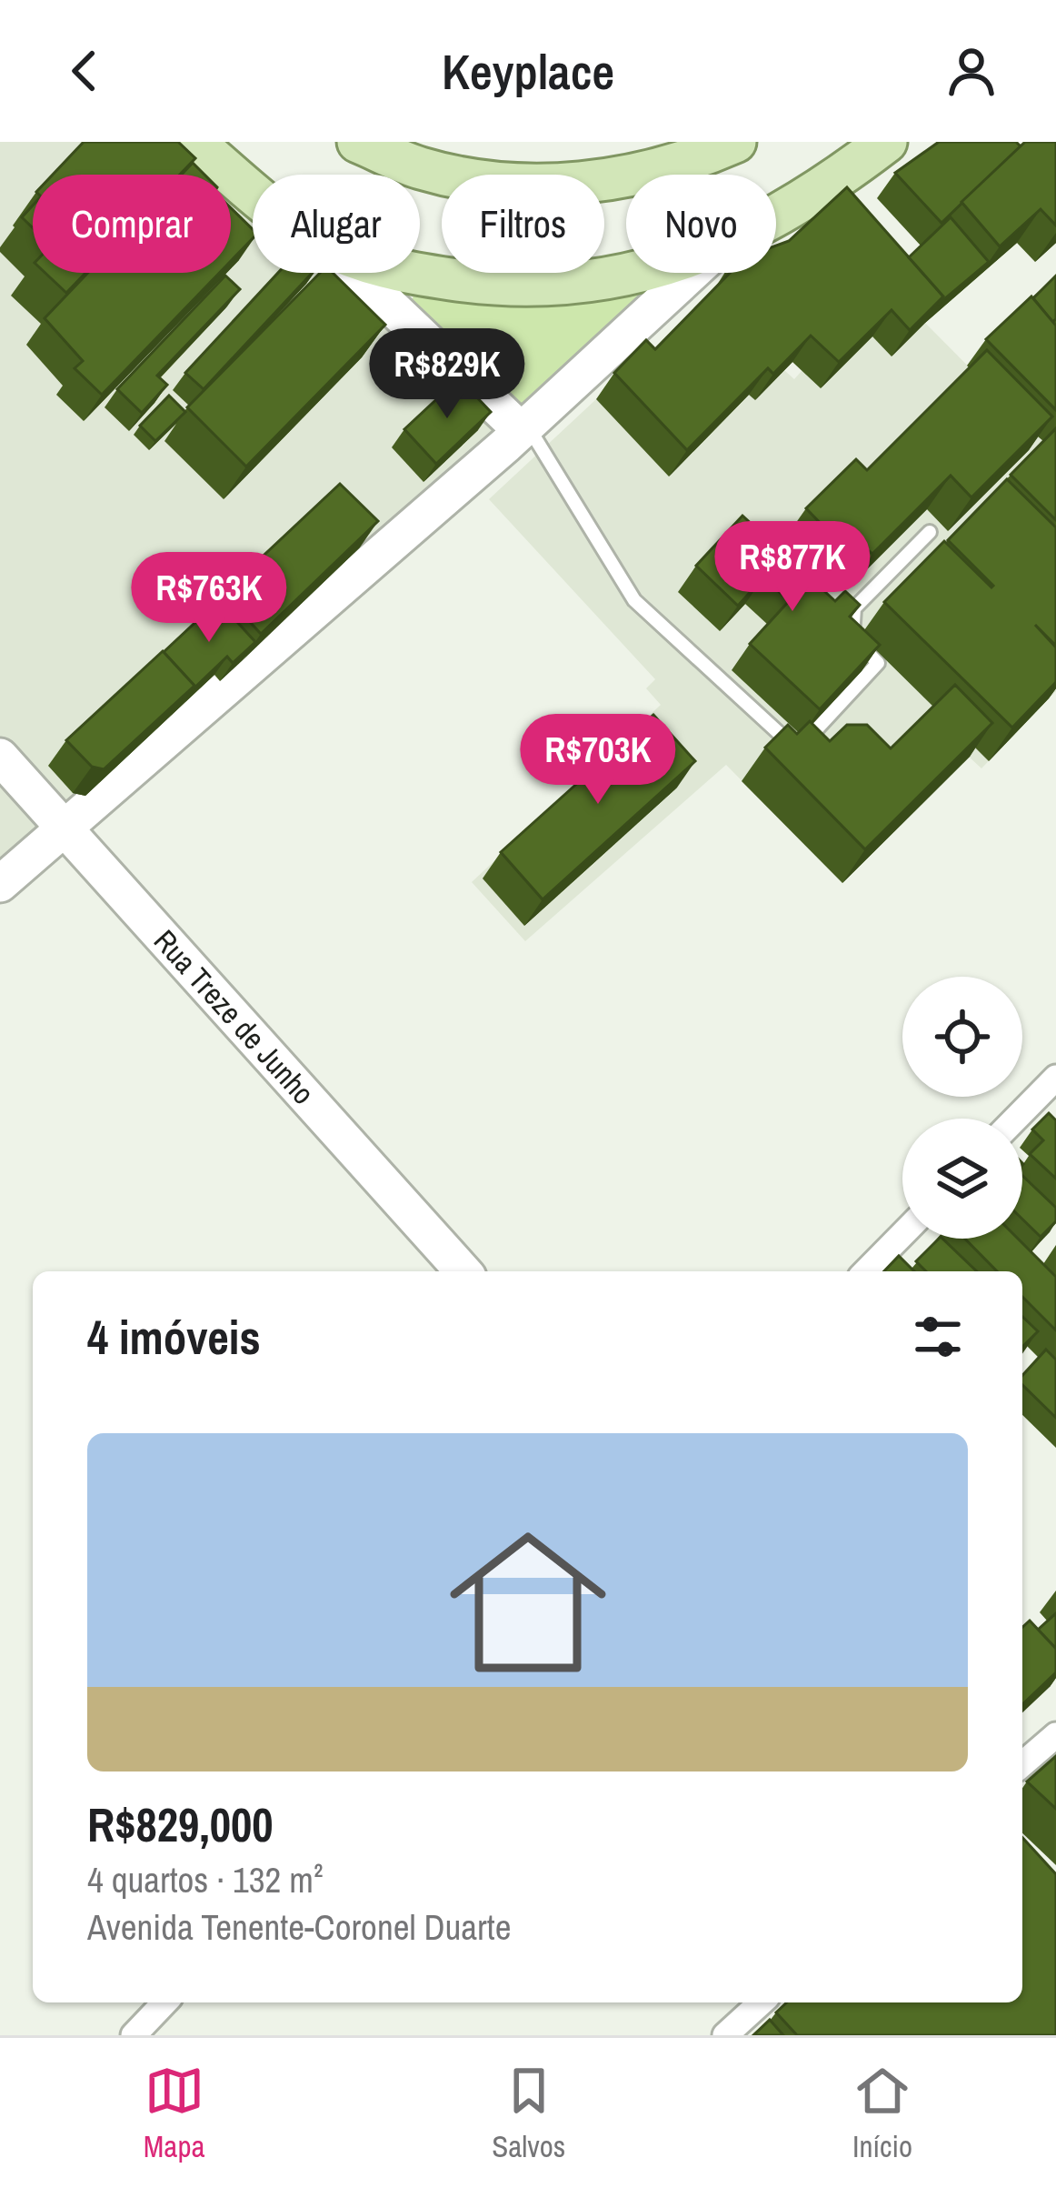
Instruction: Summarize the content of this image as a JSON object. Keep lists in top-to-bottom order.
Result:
{
  "streets": {
    "street": ["Rua Treze de Junho"]
  },
  "page": {
    "header": "Keyplace",
    "chip": [
      "Comprar",
      "Alugar",
      "Filtros",
      "Novo"
    ],
    "price": [
      "R$829K",
      "R$877K",
      "R$763K",
      "R$703K"
    ],
    "heading": "4 imóveis",
    "list": [
      {
        "name": "R$829,000",
        "note": "4 quartos · 132 m² · Avenida Tenente-Coronel Duarte"
      }
    ],
    "tabs": ["Mapa", "Salvos", "Início"]
  }
}
